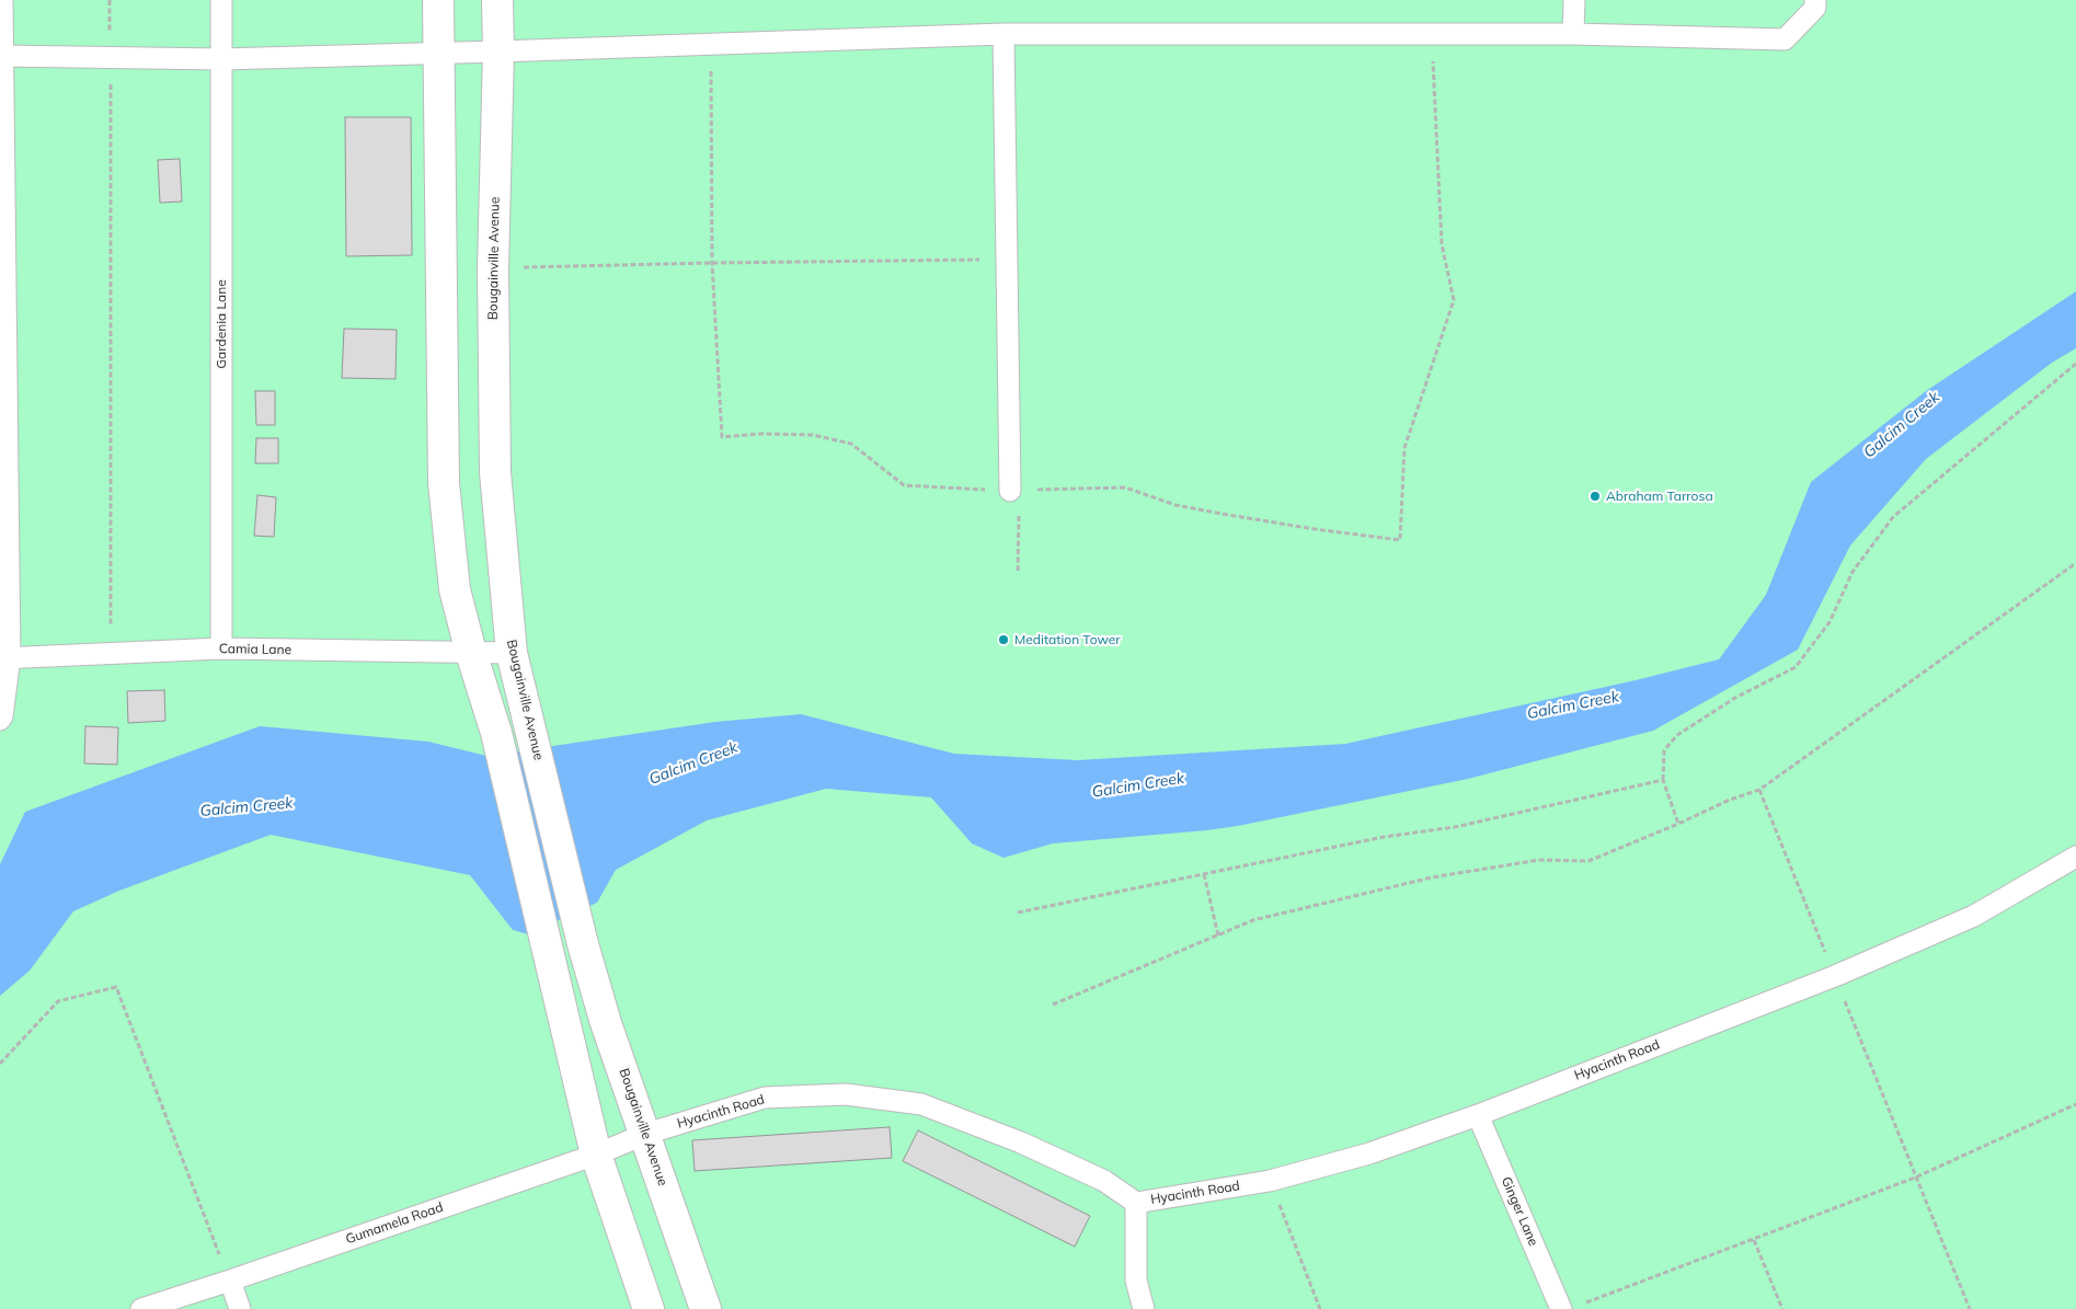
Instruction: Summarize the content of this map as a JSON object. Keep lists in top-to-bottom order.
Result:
{
  "streets": {
    "street": ["Bougainville Avenue"],
    "lane": [
      "Gardenia Lane",
      "Camia Lane",
      "Hyacinth Road",
      "Ginger Lane",
      "Gumamela Road"
    ]
  },
  "crossings": [
    ["Bougainville Avenue", "Camia Lane"],
    ["Bougainville Avenue", "Hyacinth Road"],
    ["Bougainville Avenue", "Gumamela Road"],
    ["Gardenia Lane", "Camia Lane"],
    ["Hyacinth Road", "Ginger Lane"],
    ["Hyacinth Road", "Gumamela Road"]
  ],
  "water": ["Galcim Creek"],
  "places": ["Abraham Tarrosa", "Meditation Tower"]
}
